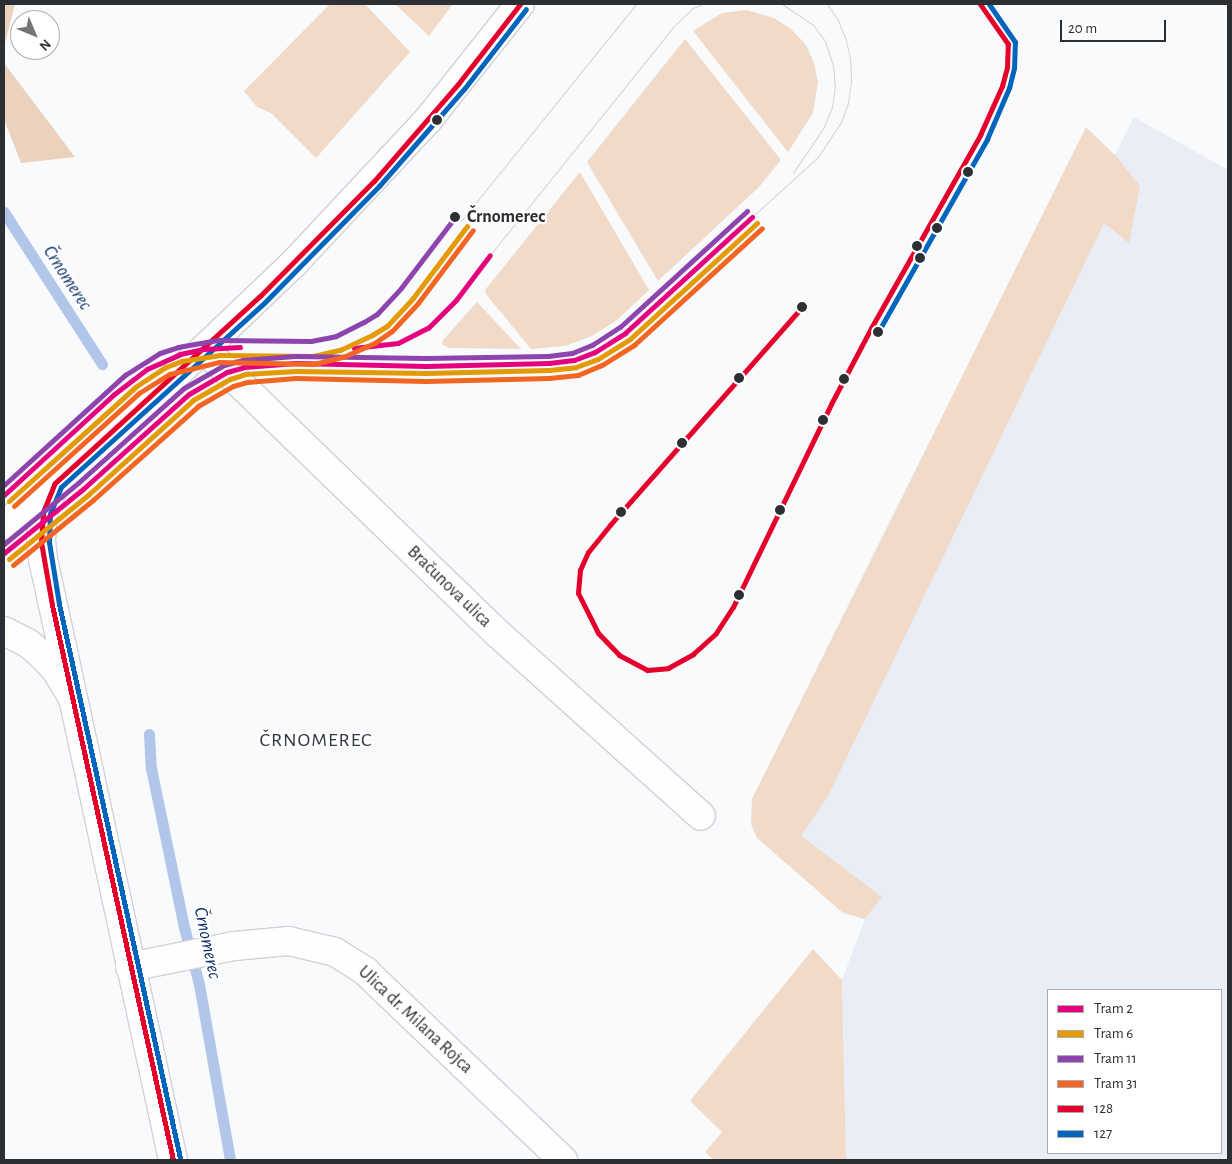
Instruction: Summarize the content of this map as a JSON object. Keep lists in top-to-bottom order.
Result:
{
  "streets": {
    "street": ["Bračunova ulica", "Ulica dr. Milana Rojca"]
  },
  "districts": ["ČRNOMEREC"],
  "water": ["Črnomerec"],
  "places": ["Črnomerec"],
  "lines": [
    "transit line 128",
    "transit line 127",
    "tram line 11",
    "tram line 2",
    "tram line 6",
    "tram line 31"
  ],
  "legend": [
    "Tram 2",
    "Tram 6",
    "Tram 11",
    "Tram 31",
    "128",
    "127"
  ],
  "scale_bar": "20 m",
  "north": "bottom right"
}
